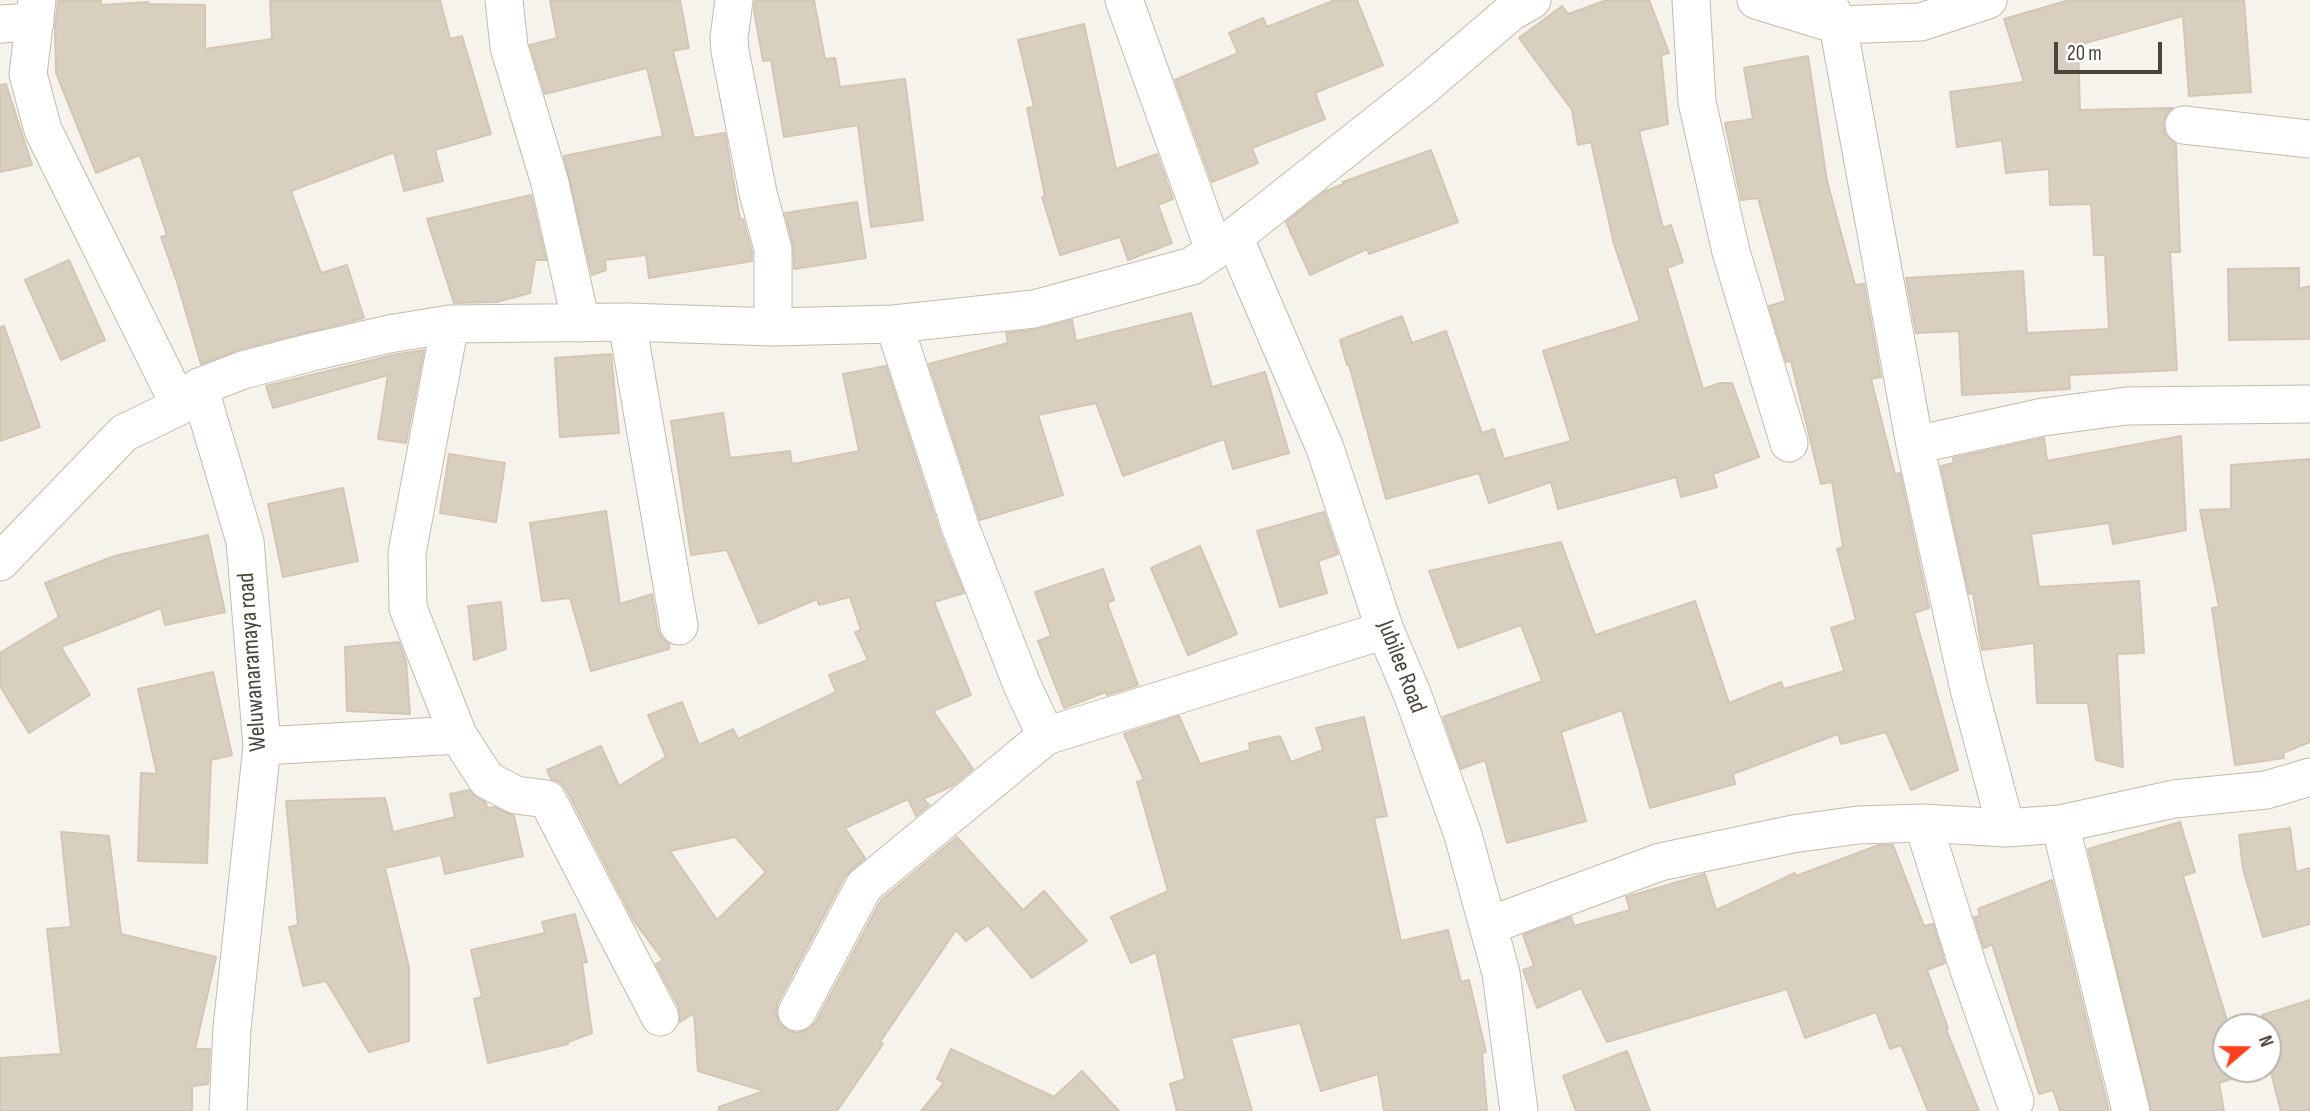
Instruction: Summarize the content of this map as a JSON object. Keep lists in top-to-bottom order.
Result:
{
  "streets": {
    "street": ["Weluwanaramaya road", "Jubilee Road"]
  },
  "scale_bar": "20 m",
  "north": "right"
}
